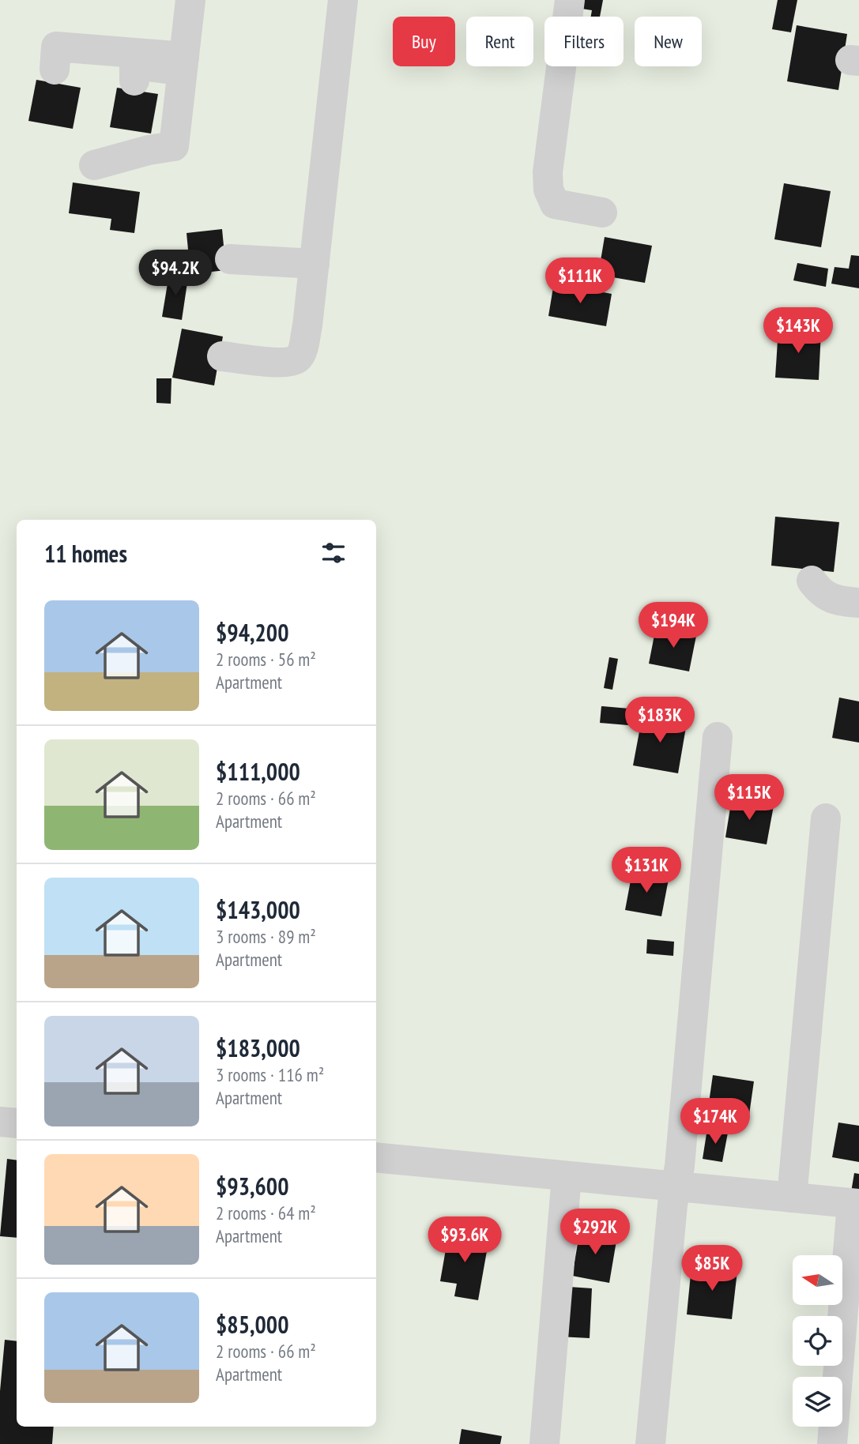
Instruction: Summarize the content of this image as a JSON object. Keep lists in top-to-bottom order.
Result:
{
  "north": "left",
  "page": {
    "chip": [
      "Buy",
      "Rent",
      "Filters",
      "New"
    ],
    "price": [
      "$94.2K",
      "$111K",
      "$143K",
      "$194K",
      "$183K",
      "$115K",
      "$131K",
      "$174K",
      "$292K",
      "$93.6K",
      "$85K"
    ],
    "heading": "11 homes",
    "list": [
      {
        "name": "$94,200",
        "note": "2 rooms · 56 m² · Apartment"
      },
      {
        "name": "$111,000",
        "note": "2 rooms · 66 m² · Apartment"
      },
      {
        "name": "$143,000",
        "note": "3 rooms · 89 m² · Apartment"
      },
      {
        "name": "$183,000",
        "note": "3 rooms · 116 m² · Apartment"
      },
      {
        "name": "$93,600",
        "note": "2 rooms · 64 m² · Apartment"
      },
      {
        "name": "$85,000",
        "note": "2 rooms · 66 m² · Apartment"
      }
    ]
  }
}
